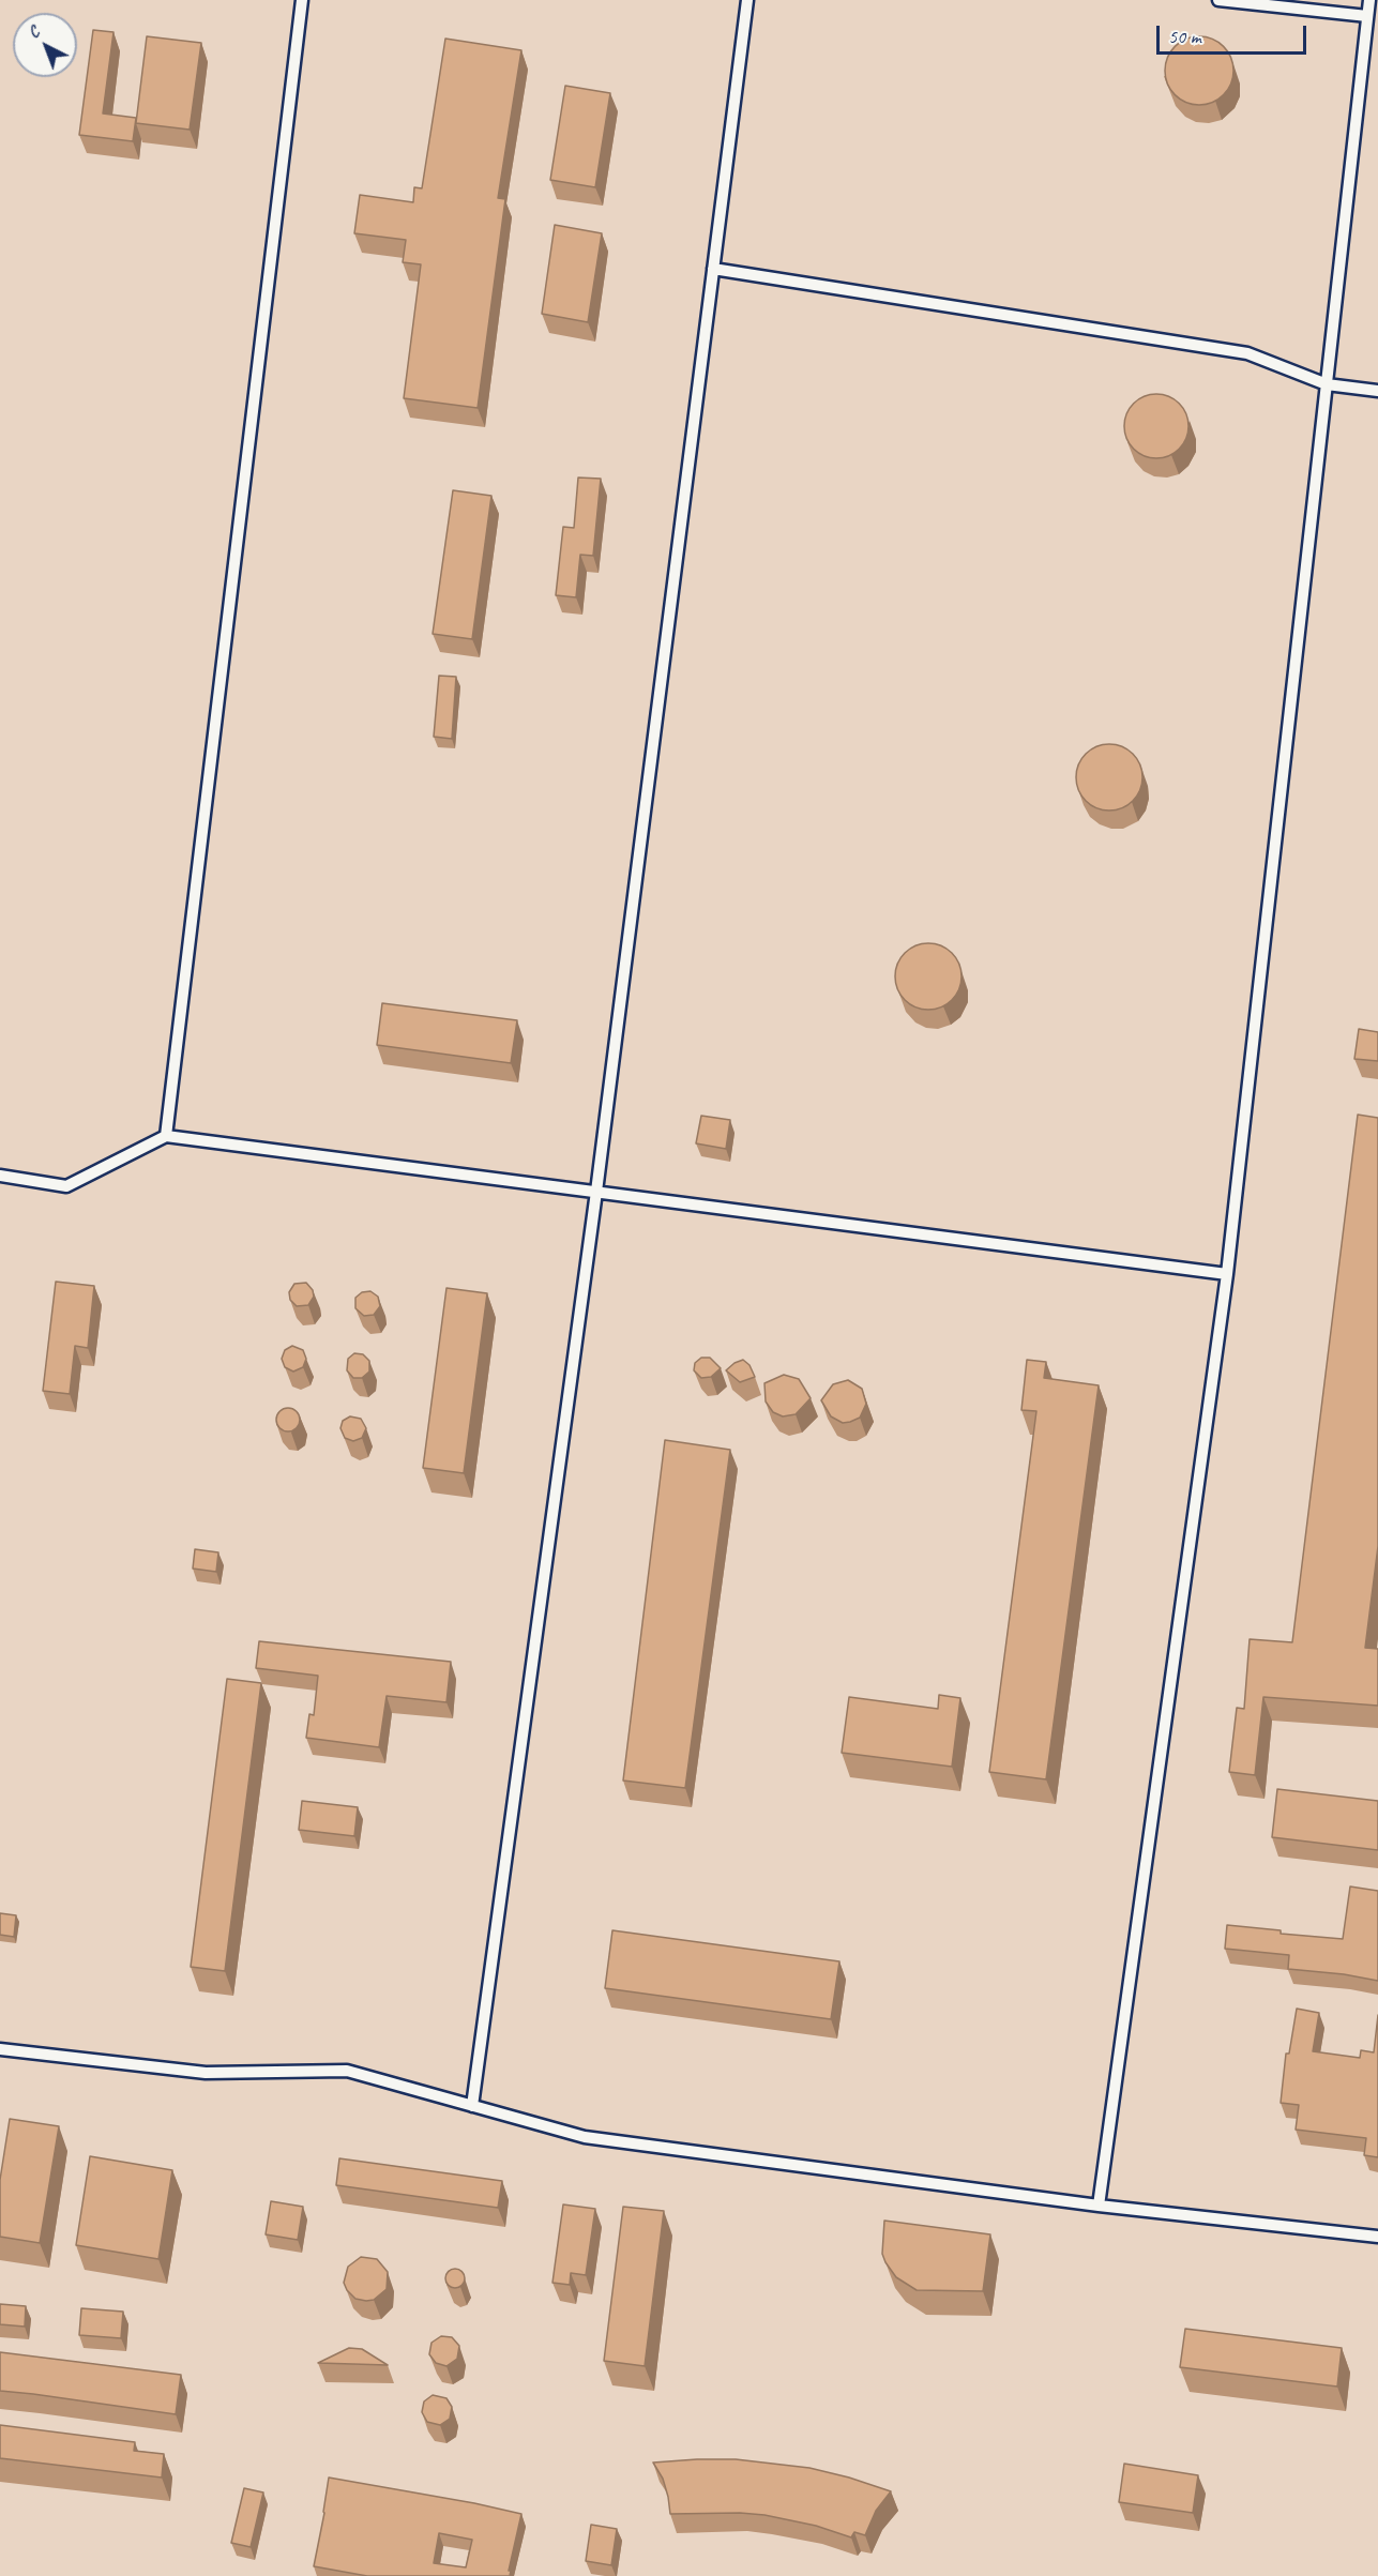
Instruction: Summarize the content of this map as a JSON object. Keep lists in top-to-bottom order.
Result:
{
  "scale_bar": "50 m",
  "north": "top left"
}
